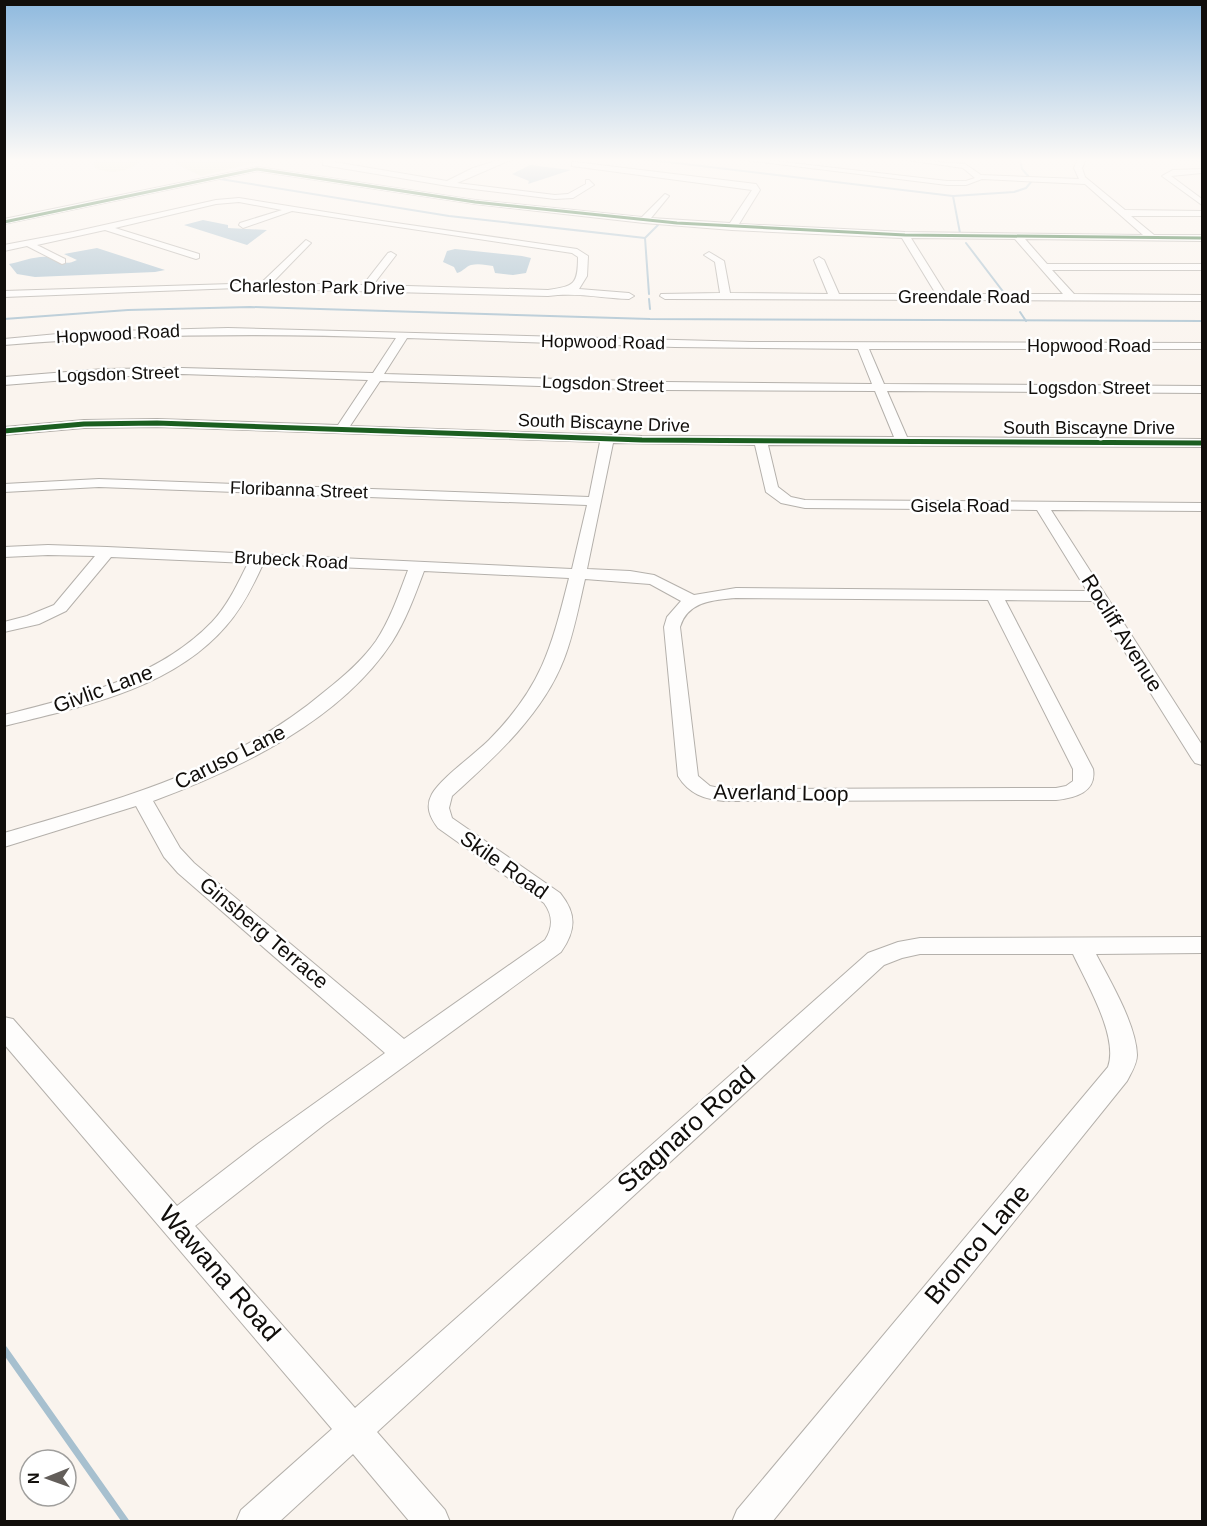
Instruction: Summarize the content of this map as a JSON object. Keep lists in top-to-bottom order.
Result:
{
  "streets": {
    "street": [
      "Charleston Park Drive",
      "Greendale Road",
      "Hopwood Road",
      "Logsdon Street",
      "South Biscayne Drive",
      "Floribanna Street",
      "Gisela Road",
      "Brubeck Road",
      "Rocliff Avenue",
      "Givlic Lane",
      "Caruso Lane",
      "Averland Loop",
      "Skile Road",
      "Ginsberg Terrace",
      "Stagnaro Road",
      "Bronco Lane",
      "Wawana Road"
    ]
  },
  "crossings": [
    ["South Biscayne Drive", "Gisela Road"],
    ["South Biscayne Drive", "Skile Road"],
    ["Floribanna Street", "Skile Road"],
    ["Gisela Road", "Rocliff Avenue"],
    ["Brubeck Road", "Givlic Lane"],
    ["Brubeck Road", "Caruso Lane"],
    ["Brubeck Road", "Averland Loop"],
    ["Brubeck Road", "Skile Road"],
    ["Caruso Lane", "Ginsberg Terrace"],
    ["Skile Road", "Ginsberg Terrace"],
    ["Skile Road", "Wawana Road"],
    ["Stagnaro Road", "Bronco Lane"],
    ["Stagnaro Road", "Wawana Road"]
  ],
  "north": "left"
}
